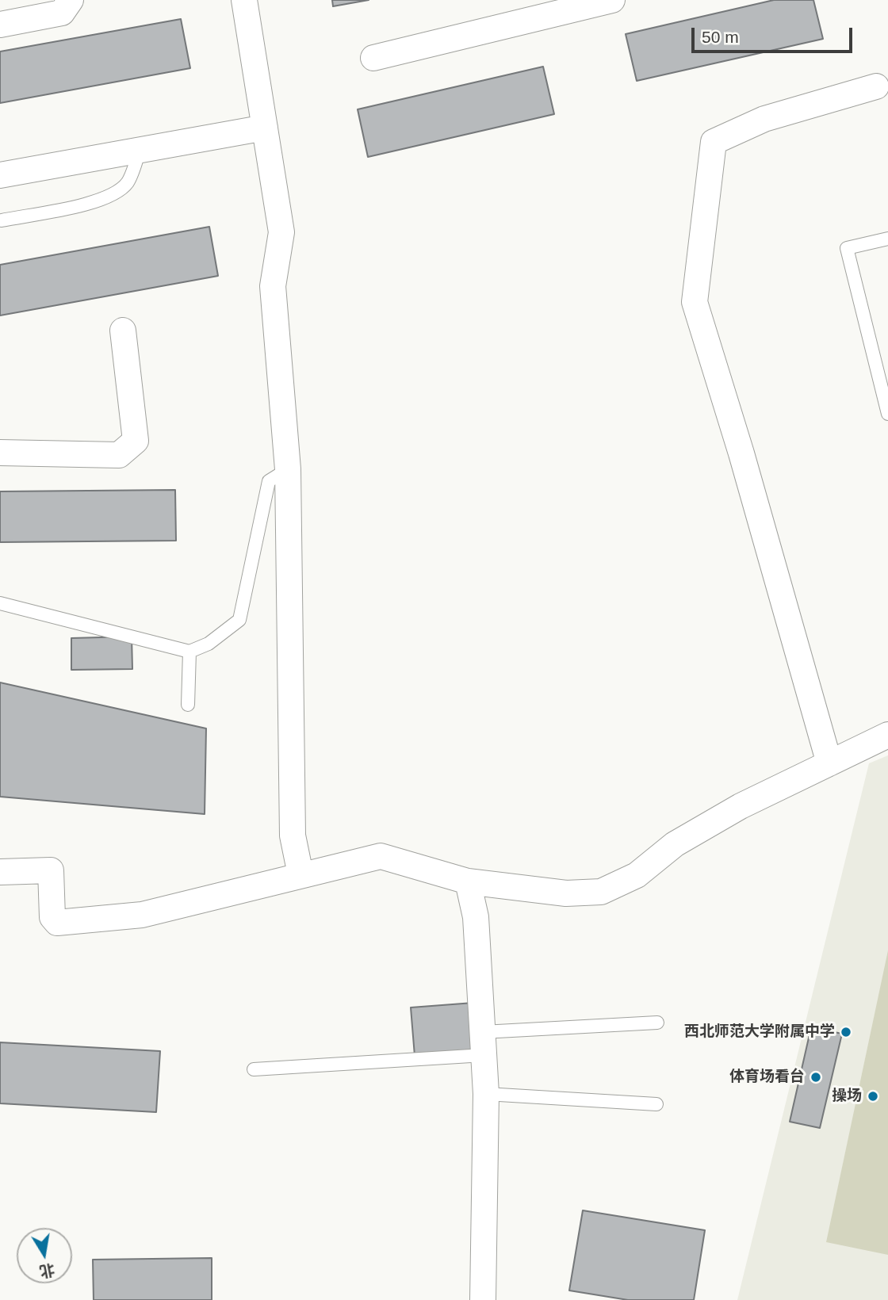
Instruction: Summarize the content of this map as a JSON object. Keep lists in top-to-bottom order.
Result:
{
  "places": ["西北师范大学附属中学", "体育场看台", "操场"],
  "scale_bar": "50 m",
  "north": "bottom"
}
